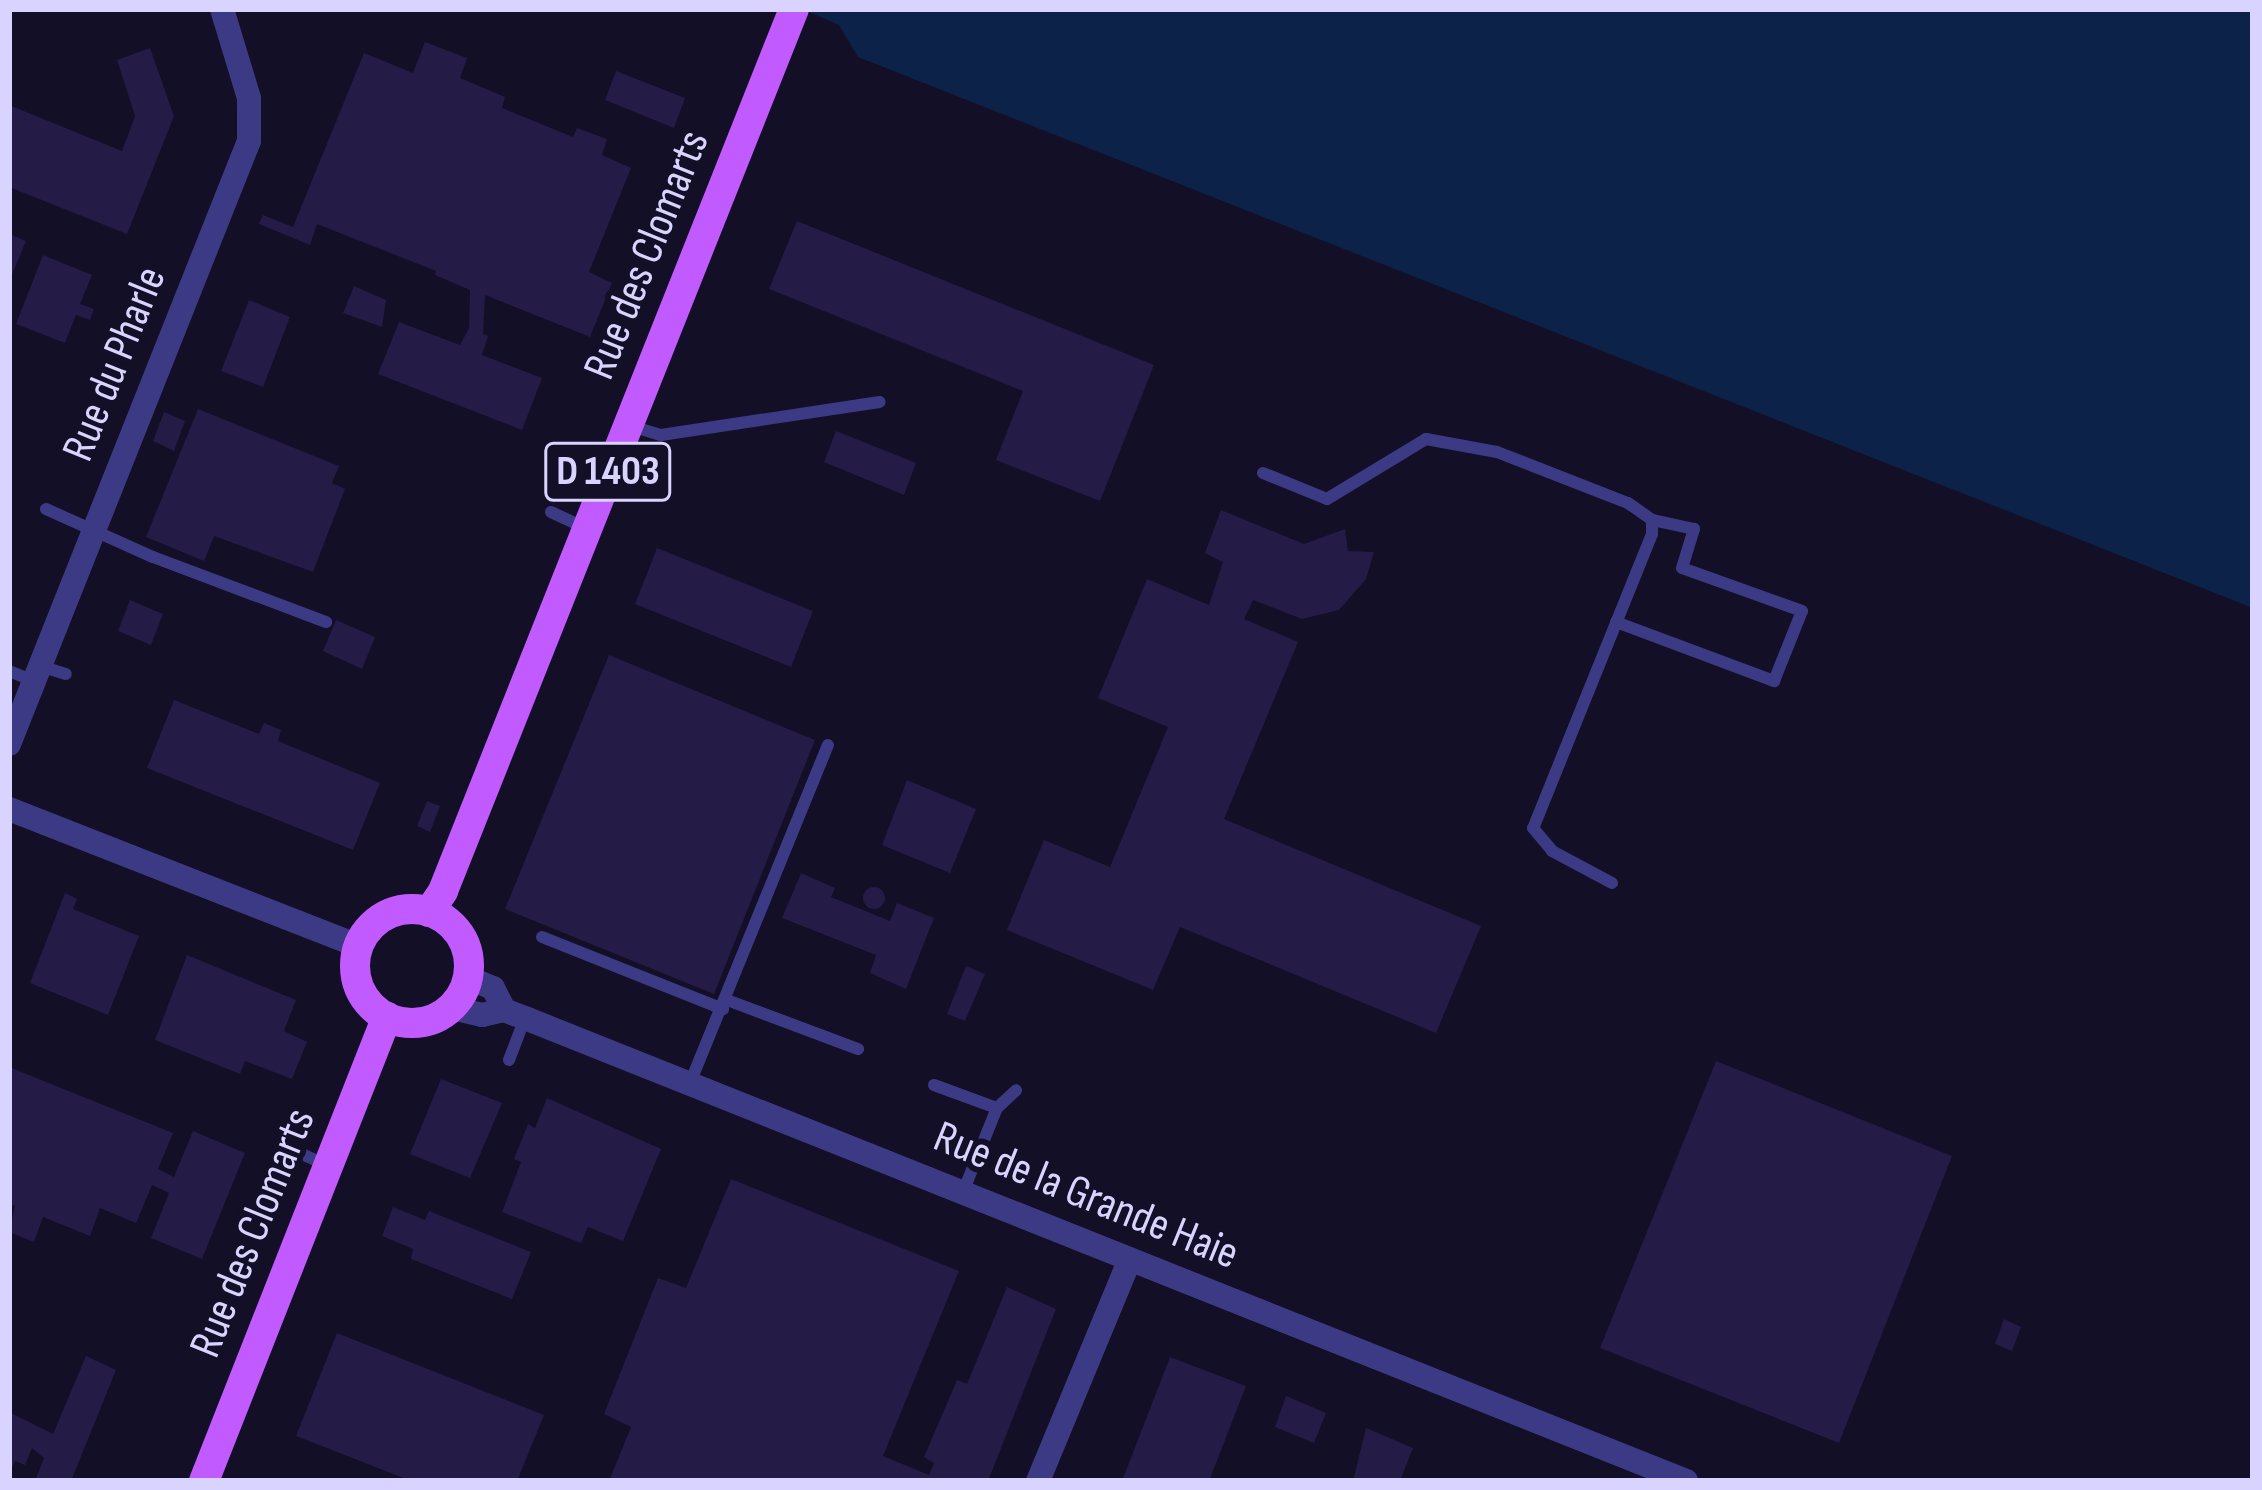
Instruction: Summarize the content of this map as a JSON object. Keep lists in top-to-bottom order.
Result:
{
  "streets": {
    "main road": ["Rue des Clomarts", "D 1403"],
    "street": ["Rue du Pharle", "Rue de la Grande Haie"]
  },
  "crossings": [
    ["Rue des Clomarts", "Rue de la Grande Haie"]
  ]
}
